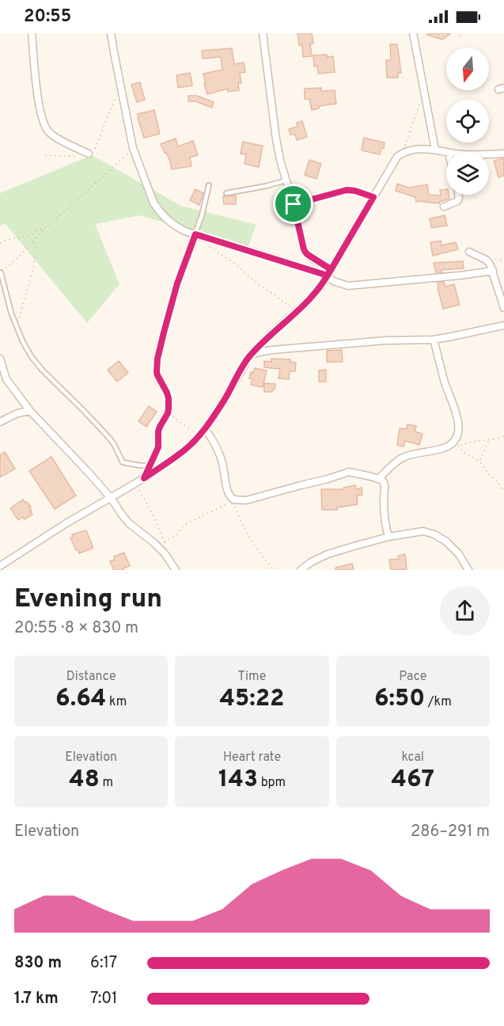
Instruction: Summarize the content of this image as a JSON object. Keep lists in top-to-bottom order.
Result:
{
  "north": "bottom",
  "page": {
    "status": "20:55",
    "heading": ["Evening run", "20:55 · 8 × 830 m"],
    "stats": [
      ["Distance", "6.64 km"],
      ["Time", "45:22"],
      ["Pace", "6:50 /km"],
      ["Elevation", "48 m"],
      ["Heart rate", "143 bpm"],
      ["kcal", "467"]
    ],
    "chart": ["Elevation", "286–291 m"],
    "list": [
      {
        "name": "830 m",
        "note": "6:17"
      },
      {
        "name": "1.7 km",
        "note": "7:01"
      }
    ]
  }
}
